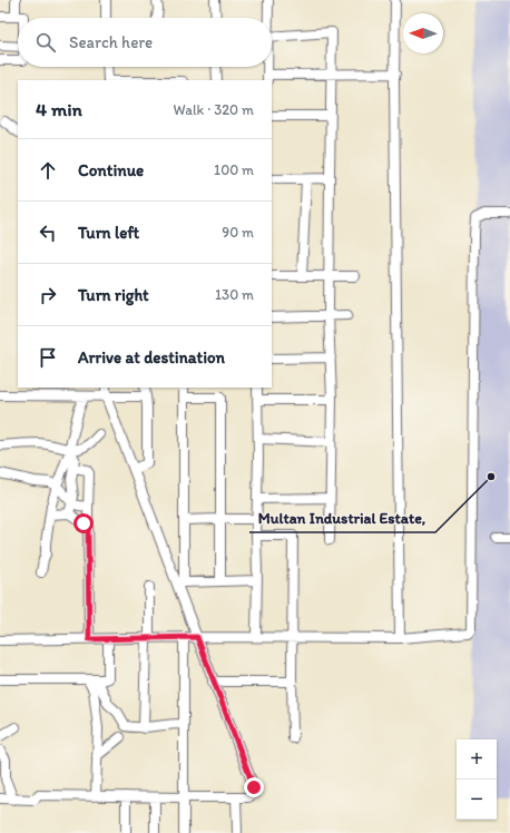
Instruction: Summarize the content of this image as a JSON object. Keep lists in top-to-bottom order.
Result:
{
  "places": ["Multan Industrial Estate,"],
  "north": "left",
  "page": {
    "search": "Search here",
    "heading": ["4 min", "Walk · 320 m"],
    "list": [
      ["Continue", "100 m"],
      ["Turn left", "90 m"],
      ["Turn right", "130 m"],
      "Arrive at destination"
    ],
    "map_buttons": ["+", "−"]
  }
}
